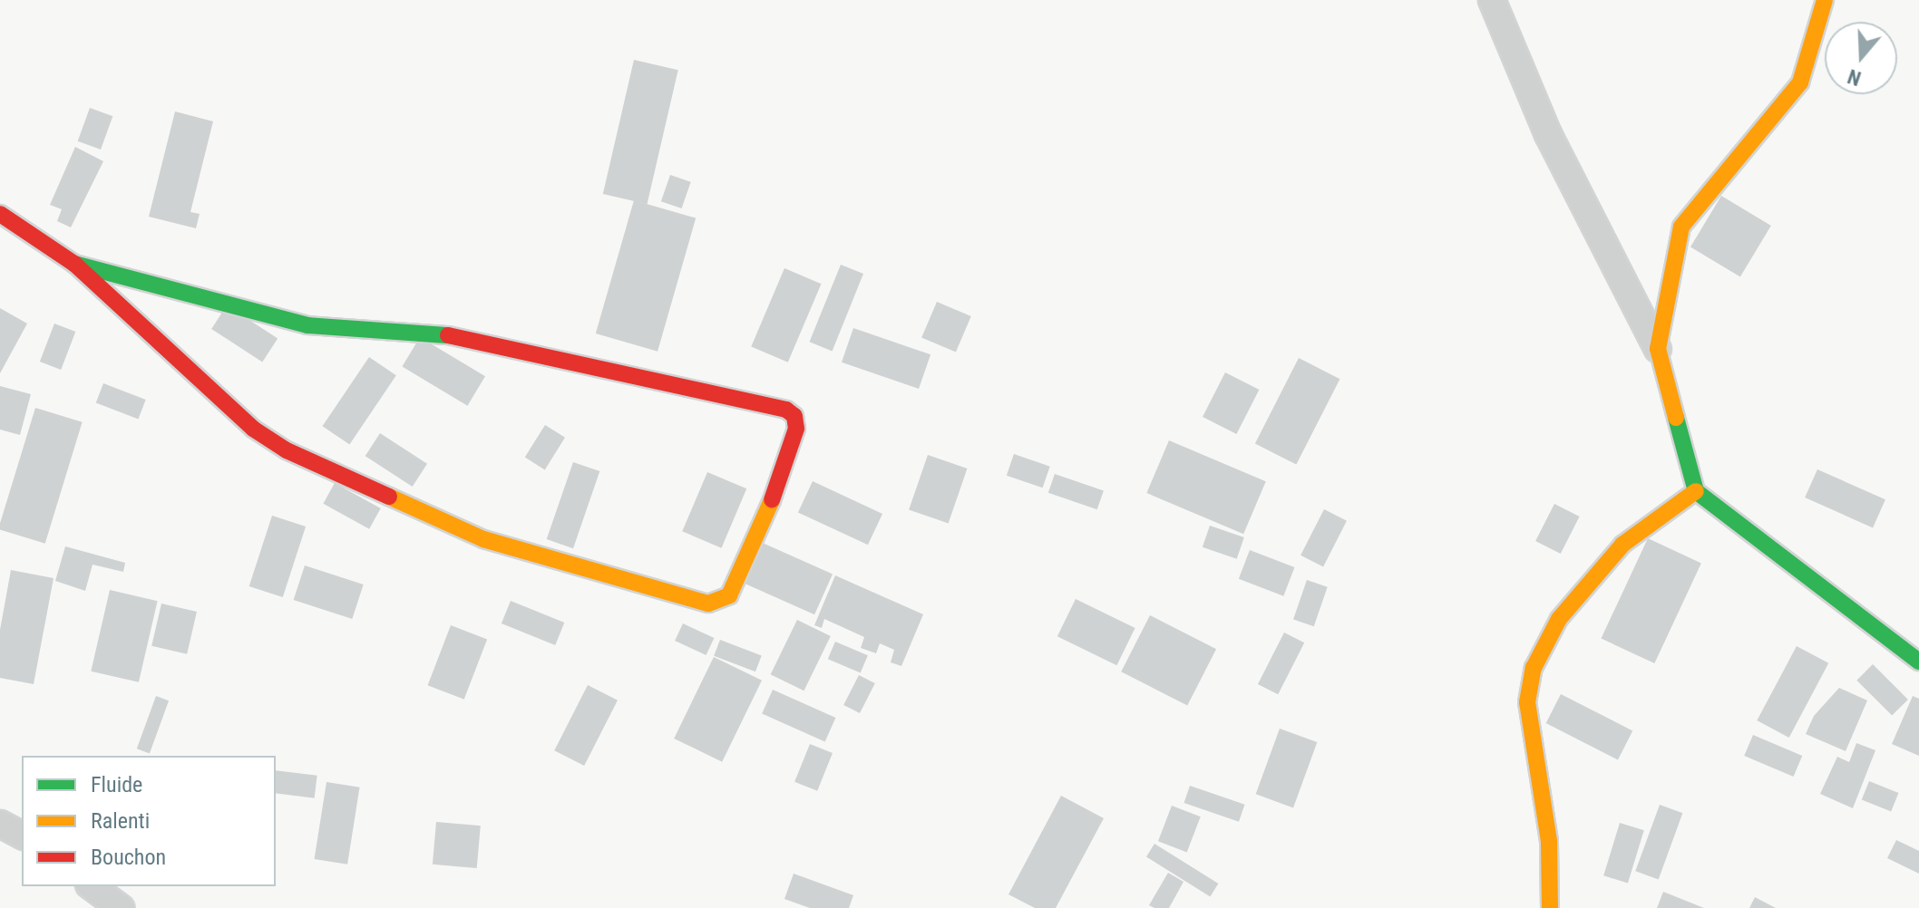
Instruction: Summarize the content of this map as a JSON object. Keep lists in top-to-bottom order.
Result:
{
  "legend": ["Fluide", "Ralenti", "Bouchon"],
  "north": "bottom"
}
